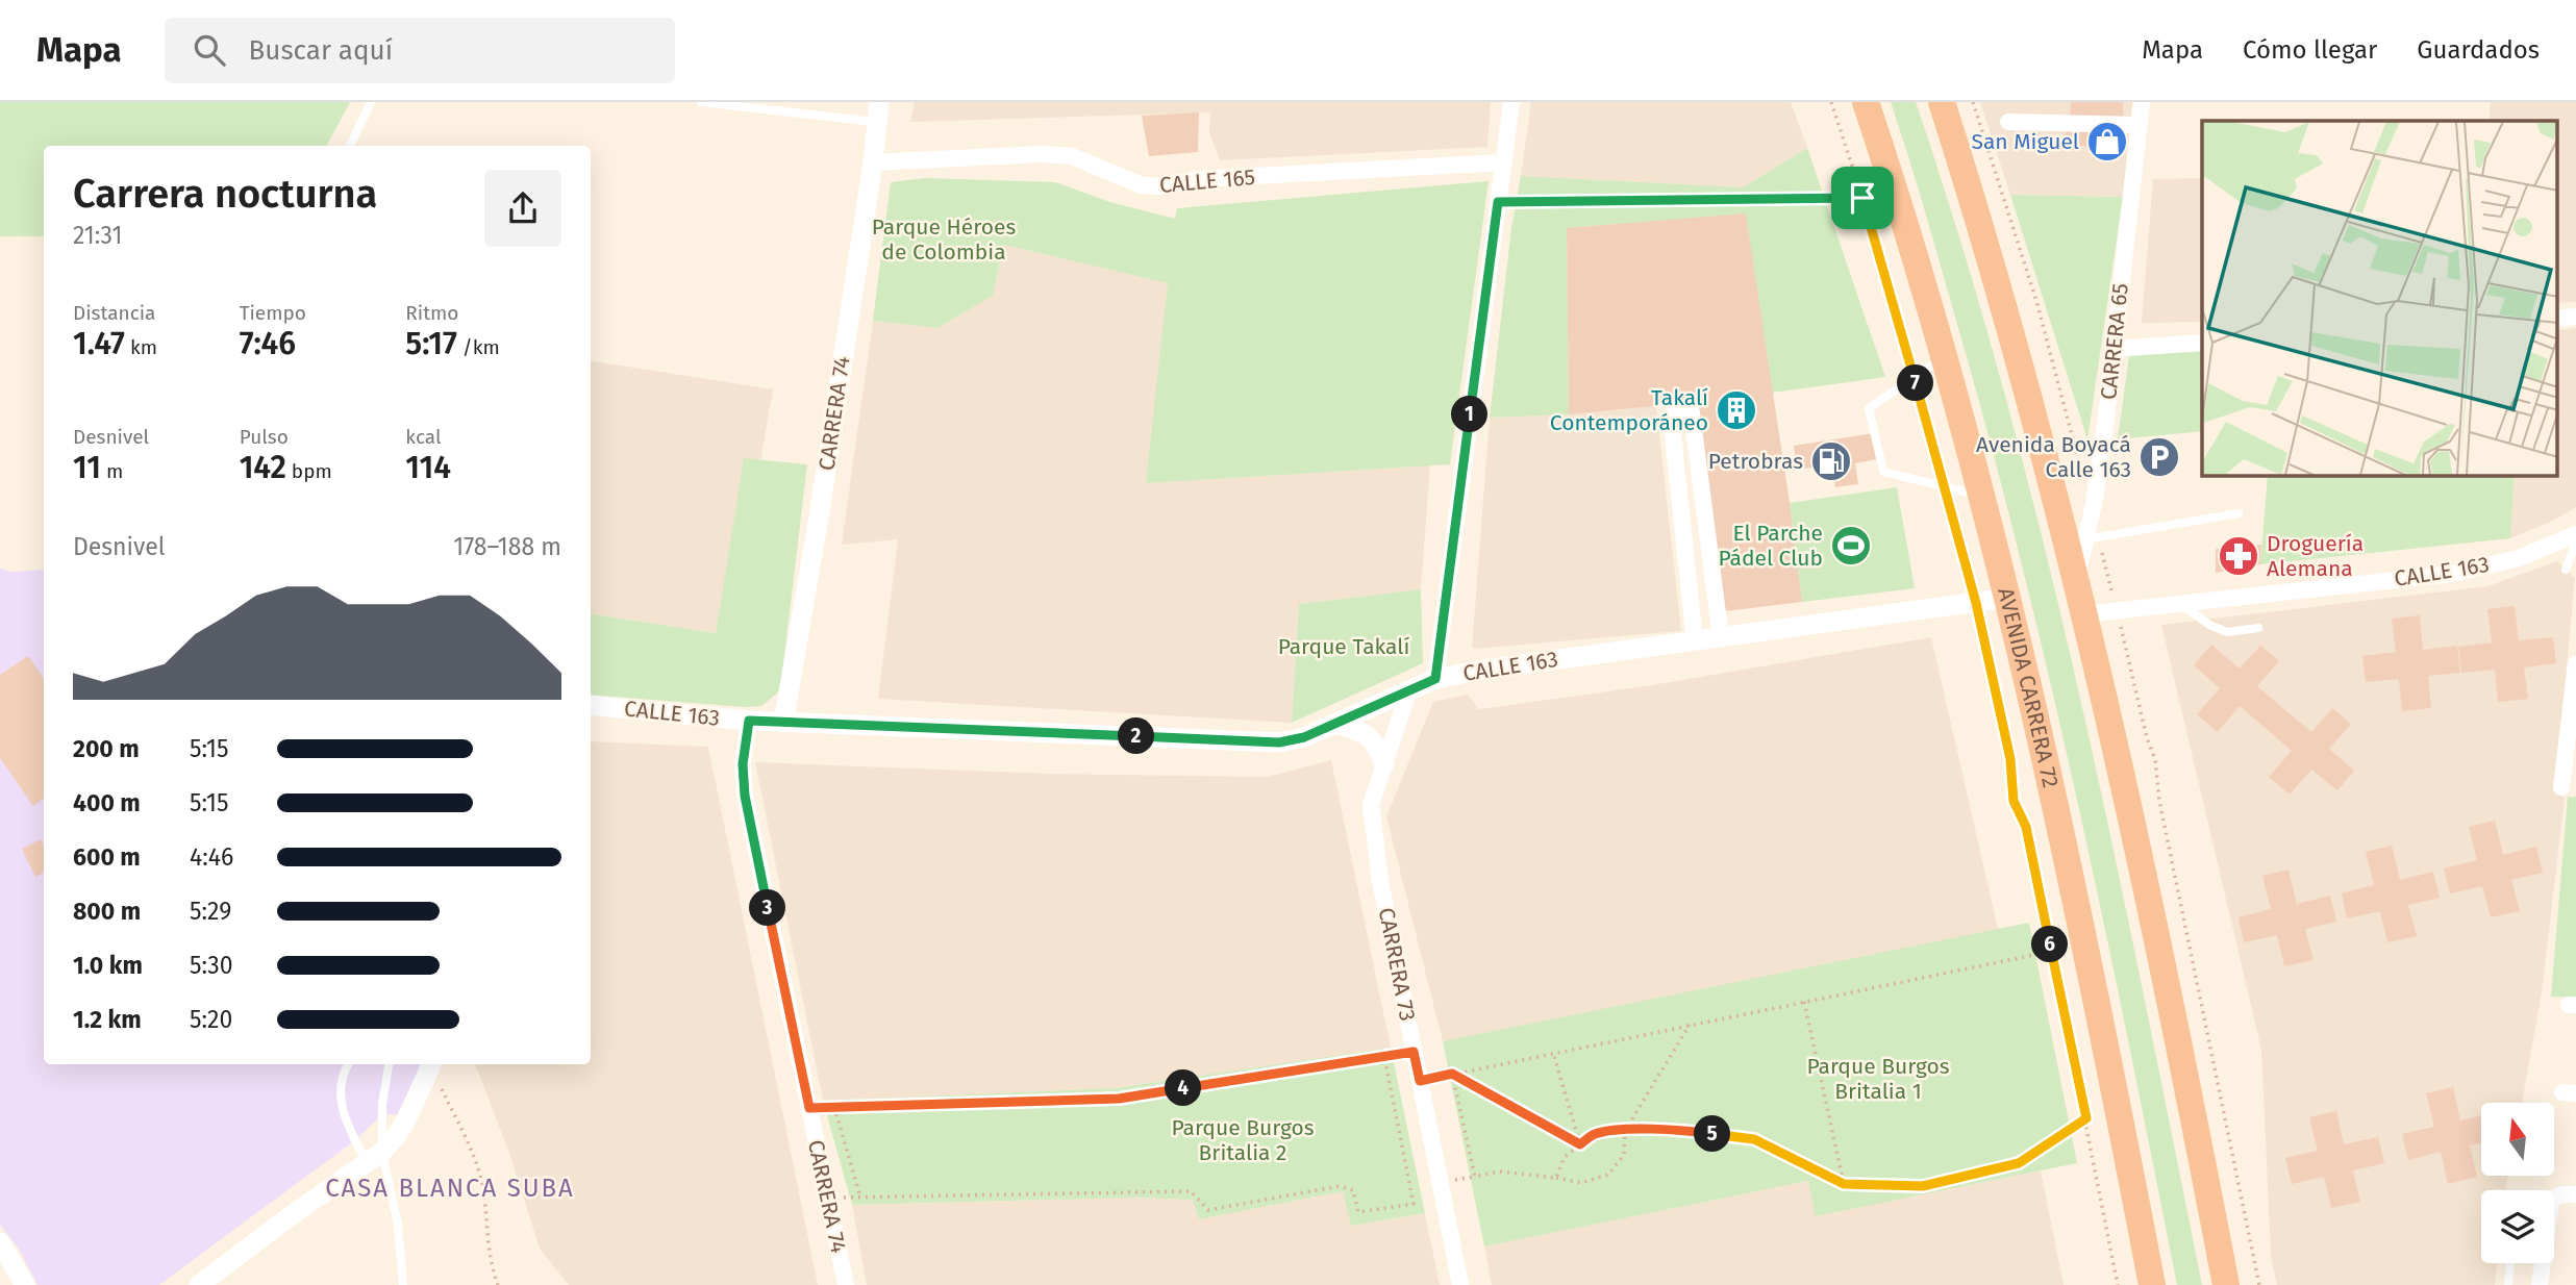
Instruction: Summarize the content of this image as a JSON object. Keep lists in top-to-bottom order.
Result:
{
  "streets": {
    "highway": ["AVENIDA CARRERA 72"],
    "street": [
      "CALLE 165",
      "CARRERA 65",
      "CARRERA 74",
      "CALLE 163",
      "CARRERA 73"
    ]
  },
  "crossings": [
    ["CALLE 165", "CARRERA 74"],
    ["CARRERA 74", "CALLE 163"],
    ["CALLE 163", "AVENIDA CARRERA 72"],
    ["CALLE 163", "CARRERA 73"]
  ],
  "districts": ["CASA BLANCA SUBA"],
  "parks": [
    "Parque Héroes de Colombia",
    "Parque Takalí",
    "Parque Burgos Britalia 1",
    "Parque Burgos Britalia 2"
  ],
  "places": {
    "shop": ["San Miguel"],
    "building": ["Takalí Contemporáneo"],
    "parking": ["Avenida Boyacá Calle 163"],
    "fuel station": ["Petrobras"],
    "sports": ["El Parche Pádel Club"],
    "pharmacy": ["Droguería Alemana"]
  },
  "north": "top",
  "page": {
    "header": "Mapa",
    "search": "Buscar aquí",
    "nav": ["Mapa", "Cómo llegar", "Guardados"],
    "heading": ["Carrera nocturna", "21:31"],
    "stats": [
      ["Distancia", "1.47 km"],
      ["Tiempo", "7:46"],
      ["Ritmo", "5:17 /km"],
      ["Desnivel", "11 m"],
      ["Pulso", "142 bpm"],
      ["kcal", "114"]
    ],
    "pins": [
      "7",
      "1",
      "2",
      "3",
      "6",
      "4",
      "5"
    ],
    "chart": ["Desnivel", "178–188 m"],
    "list": [
      {
        "name": "200 m",
        "note": "5:15"
      },
      {
        "name": "400 m",
        "note": "5:15"
      },
      {
        "name": "600 m",
        "note": "4:46"
      },
      {
        "name": "800 m",
        "note": "5:29"
      },
      {
        "name": "1.0 km",
        "note": "5:30"
      },
      {
        "name": "1.2 km",
        "note": "5:20"
      }
    ]
  }
}
